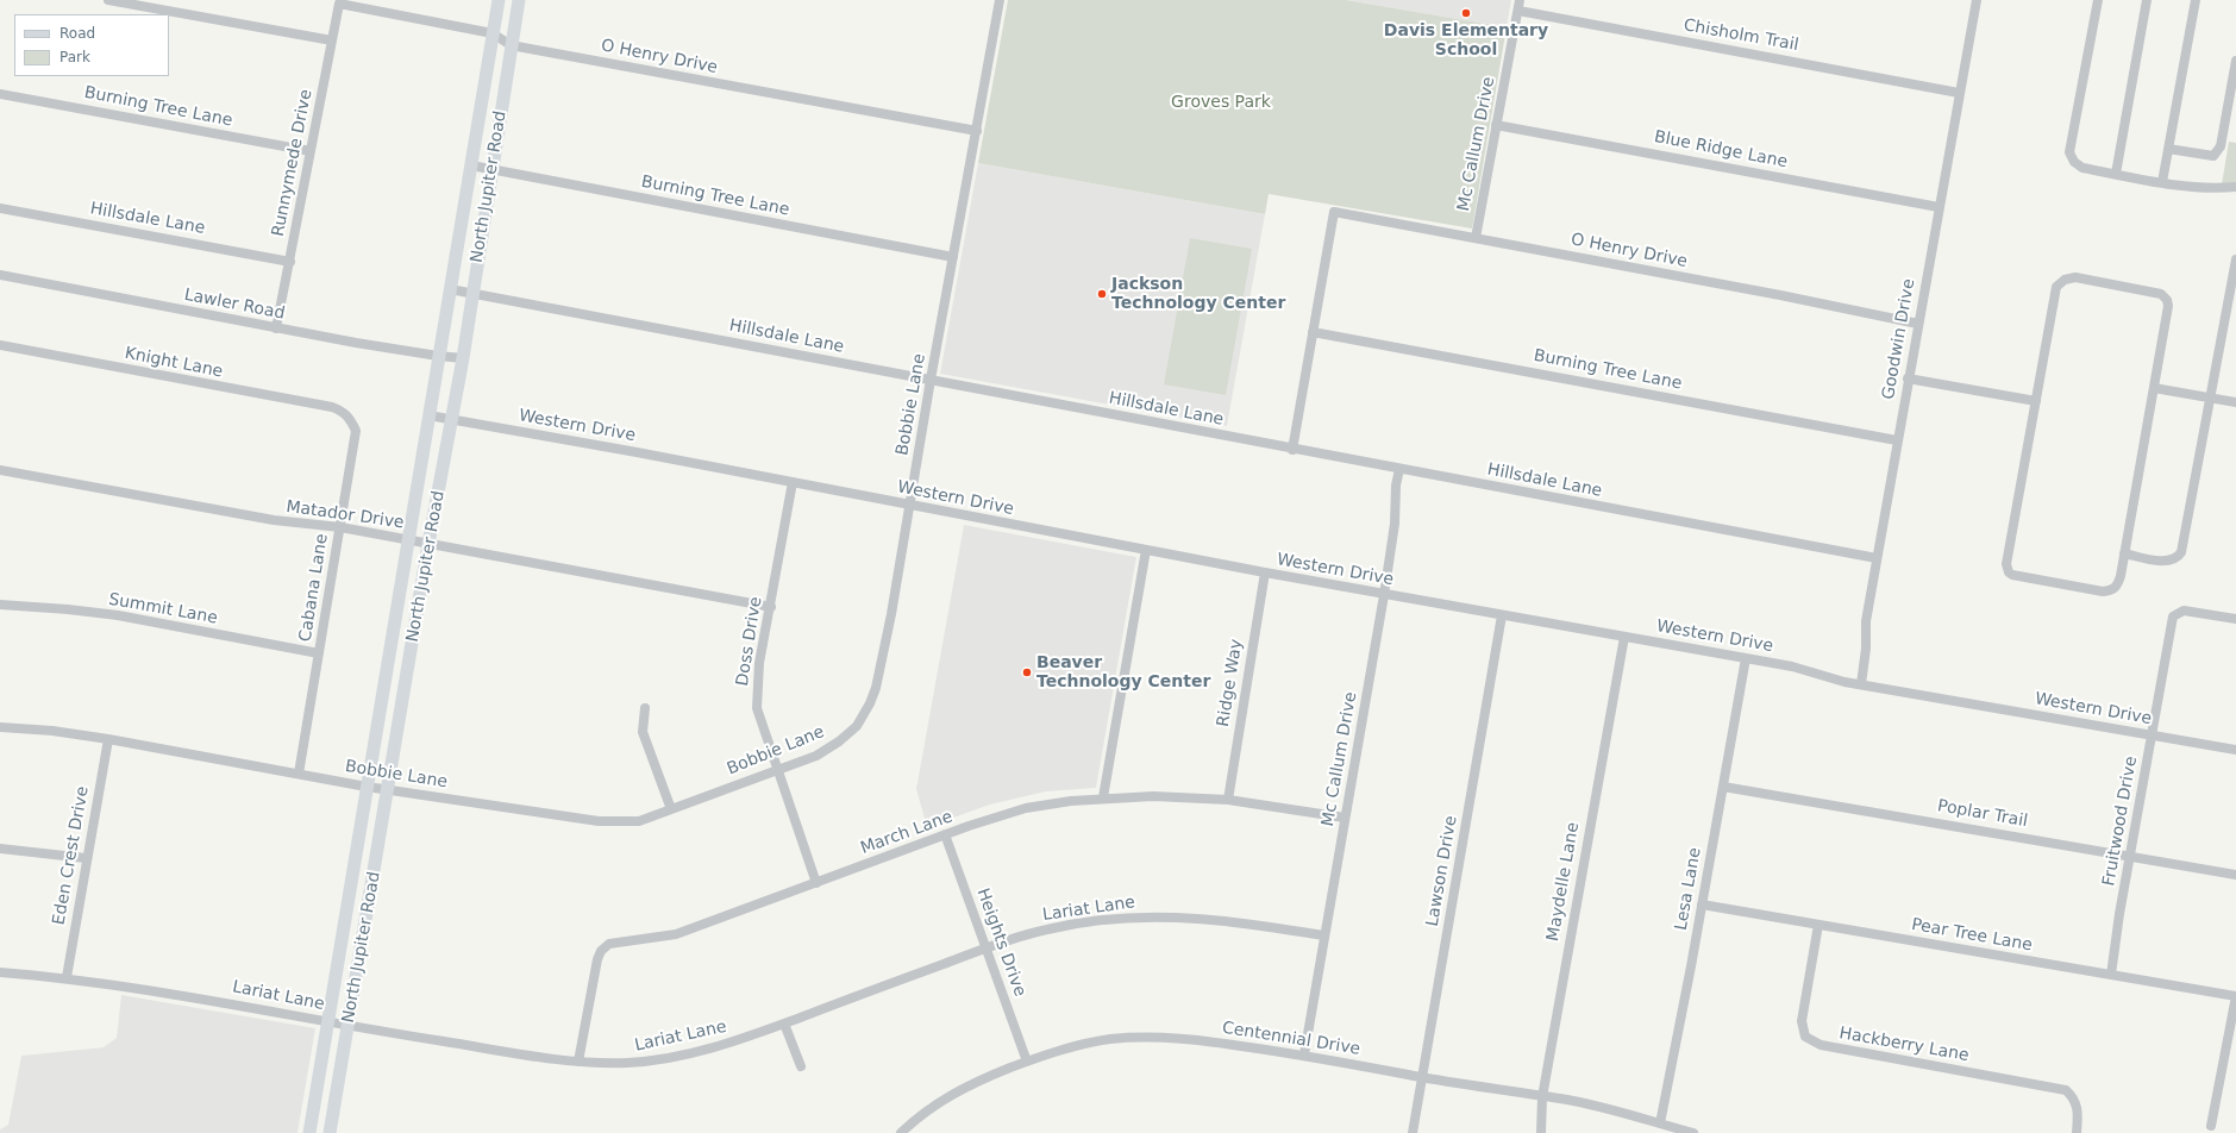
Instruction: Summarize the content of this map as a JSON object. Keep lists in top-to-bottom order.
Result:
{
  "streets": {
    "main road": ["North Jupiter Road"],
    "street": [
      "Chisholm Trail",
      "O Henry Drive",
      "Burning Tree Lane",
      "Mc Callum Drive",
      "Blue Ridge Lane",
      "Runnymede Drive",
      "Hillsdale Lane",
      "Lawler Road",
      "Goodwin Drive",
      "Knight Lane",
      "Bobbie Lane",
      "Western Drive",
      "Matador Drive",
      "Cabana Lane",
      "Summit Lane",
      "Doss Drive",
      "Ridge Way",
      "Poplar Trail",
      "Fruitwood Drive",
      "March Lane",
      "Eden Crest Drive",
      "Lawson Drive",
      "Maydelle Lane",
      "Lesa Lane",
      "Lariat Lane",
      "Pear Tree Lane",
      "Heights Drive",
      "Centennial Drive",
      "Hackberry Lane"
    ]
  },
  "crossings": [
    ["Chisholm Trail", "Mc Callum Drive"],
    ["Chisholm Trail", "Goodwin Drive"],
    ["O Henry Drive", "Burning Tree Lane"],
    ["O Henry Drive", "Mc Callum Drive"],
    ["O Henry Drive", "Runnymede Drive"],
    ["O Henry Drive", "North Jupiter Road"],
    ["O Henry Drive", "Goodwin Drive"],
    ["O Henry Drive", "Bobbie Lane"],
    ["Burning Tree Lane", "Runnymede Drive"],
    ["Burning Tree Lane", "North Jupiter Road"],
    ["Burning Tree Lane", "Goodwin Drive"],
    ["Burning Tree Lane", "Bobbie Lane"],
    ["Mc Callum Drive", "Blue Ridge Lane"],
    ["Mc Callum Drive", "Hillsdale Lane"],
    ["Mc Callum Drive", "Western Drive"],
    ["Mc Callum Drive", "March Lane"],
    ["Mc Callum Drive", "Lariat Lane"],
    ["Mc Callum Drive", "Centennial Drive"],
    ["Blue Ridge Lane", "Goodwin Drive"],
    ["Runnymede Drive", "Hillsdale Lane"],
    ["Runnymede Drive", "Lawler Road"],
    ["North Jupiter Road", "Hillsdale Lane"],
    ["North Jupiter Road", "Lawler Road"],
    ["North Jupiter Road", "Bobbie Lane"],
    ["North Jupiter Road", "Western Drive"],
    ["North Jupiter Road", "Matador Drive"],
    ["North Jupiter Road", "Lariat Lane"],
    ["Hillsdale Lane", "Goodwin Drive"],
    ["Hillsdale Lane", "Bobbie Lane"],
    ["Goodwin Drive", "Western Drive"],
    ["Knight Lane", "Cabana Lane"],
    ["Bobbie Lane", "Western Drive"],
    ["Bobbie Lane", "Cabana Lane"],
    ["Bobbie Lane", "Doss Drive"],
    ["Bobbie Lane", "Eden Crest Drive"],
    ["Western Drive", "Doss Drive"],
    ["Western Drive", "Ridge Way"],
    ["Western Drive", "Fruitwood Drive"],
    ["Western Drive", "Lawson Drive"],
    ["Western Drive", "Maydelle Lane"],
    ["Western Drive", "Lesa Lane"],
    ["Matador Drive", "Cabana Lane"],
    ["Matador Drive", "Doss Drive"],
    ["Cabana Lane", "Summit Lane"],
    ["Doss Drive", "March Lane"],
    ["Ridge Way", "March Lane"],
    ["Poplar Trail", "Fruitwood Drive"],
    ["Poplar Trail", "Lesa Lane"],
    ["Fruitwood Drive", "Pear Tree Lane"],
    ["March Lane", "Lariat Lane"],
    ["March Lane", "Heights Drive"],
    ["Eden Crest Drive", "Lariat Lane"],
    ["Lawson Drive", "Centennial Drive"],
    ["Maydelle Lane", "Centennial Drive"],
    ["Lesa Lane", "Pear Tree Lane"],
    ["Lesa Lane", "Centennial Drive"],
    ["Lariat Lane", "Heights Drive"],
    ["Pear Tree Lane", "Hackberry Lane"],
    ["Heights Drive", "Centennial Drive"]
  ],
  "parks": ["Groves Park"],
  "places": ["Davis Elementary School", "Jackson Technology Center", "Beaver Technology Center"],
  "legend": ["Road", "Park"]
}
